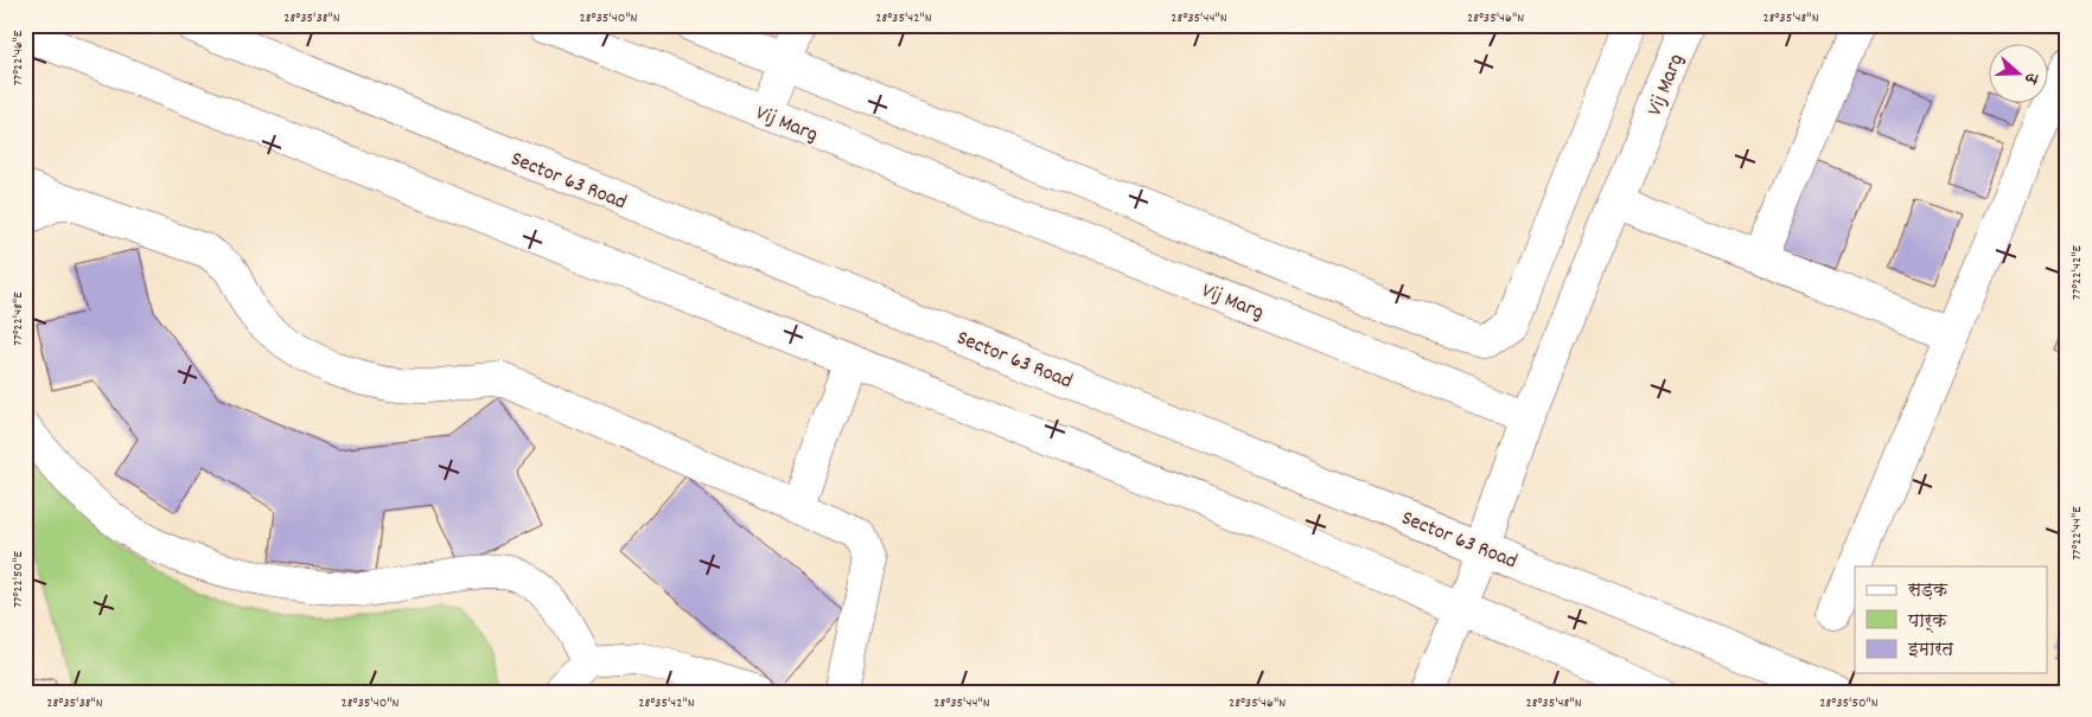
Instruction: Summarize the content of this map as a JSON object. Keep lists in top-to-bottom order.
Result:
{
  "streets": {
    "street": ["Vij Marg", "Sector 63 Road"]
  },
  "legend": ["सड़क", "पार्क", "इमारत"],
  "north": "right",
  "coordinates": [
    "28°35'38\"N",
    "28°35'40\"N",
    "28°35'42\"N",
    "28°35'44\"N",
    "28°35'46\"N",
    "28°35'48\"N",
    "77°22'46\"E",
    "77°22'42\"E",
    "77°22'48\"E",
    "77°22'44\"E",
    "77°22'50\"E",
    "28°35'50\"N"
  ]
}
